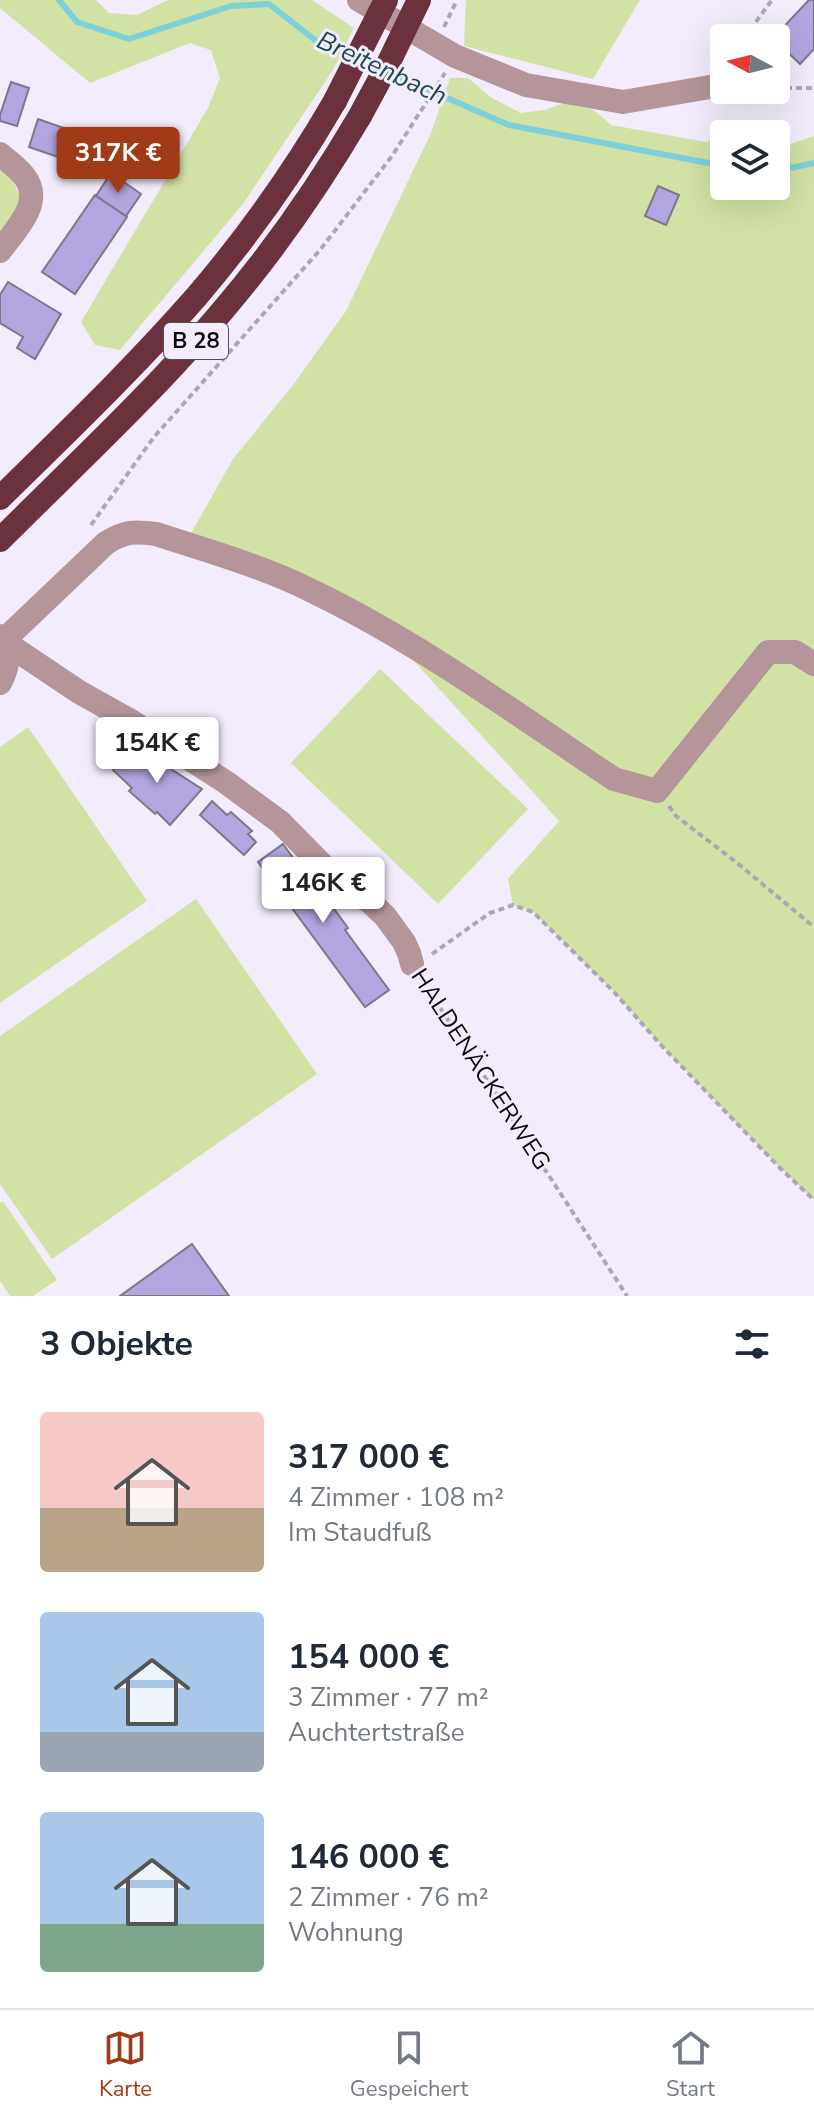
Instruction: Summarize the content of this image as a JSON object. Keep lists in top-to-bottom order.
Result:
{
  "streets": {
    "highway": ["B 28"],
    "street": ["HALDENÄCKERWEG"]
  },
  "water": ["Breitenbach"],
  "north": "left",
  "page": {
    "price": ["317K €", "154K €", "146K €"],
    "heading": "3 Objekte",
    "list": [
      {
        "name": "317 000 €",
        "note": "4 Zimmer · 108 m² · Im Staudfuß"
      },
      {
        "name": "154 000 €",
        "note": "3 Zimmer · 77 m² · Auchtertstraße"
      },
      {
        "name": "146 000 €",
        "note": "2 Zimmer · 76 m² · Wohnung"
      }
    ],
    "tabs": ["Karte", "Gespeichert", "Start"]
  }
}
